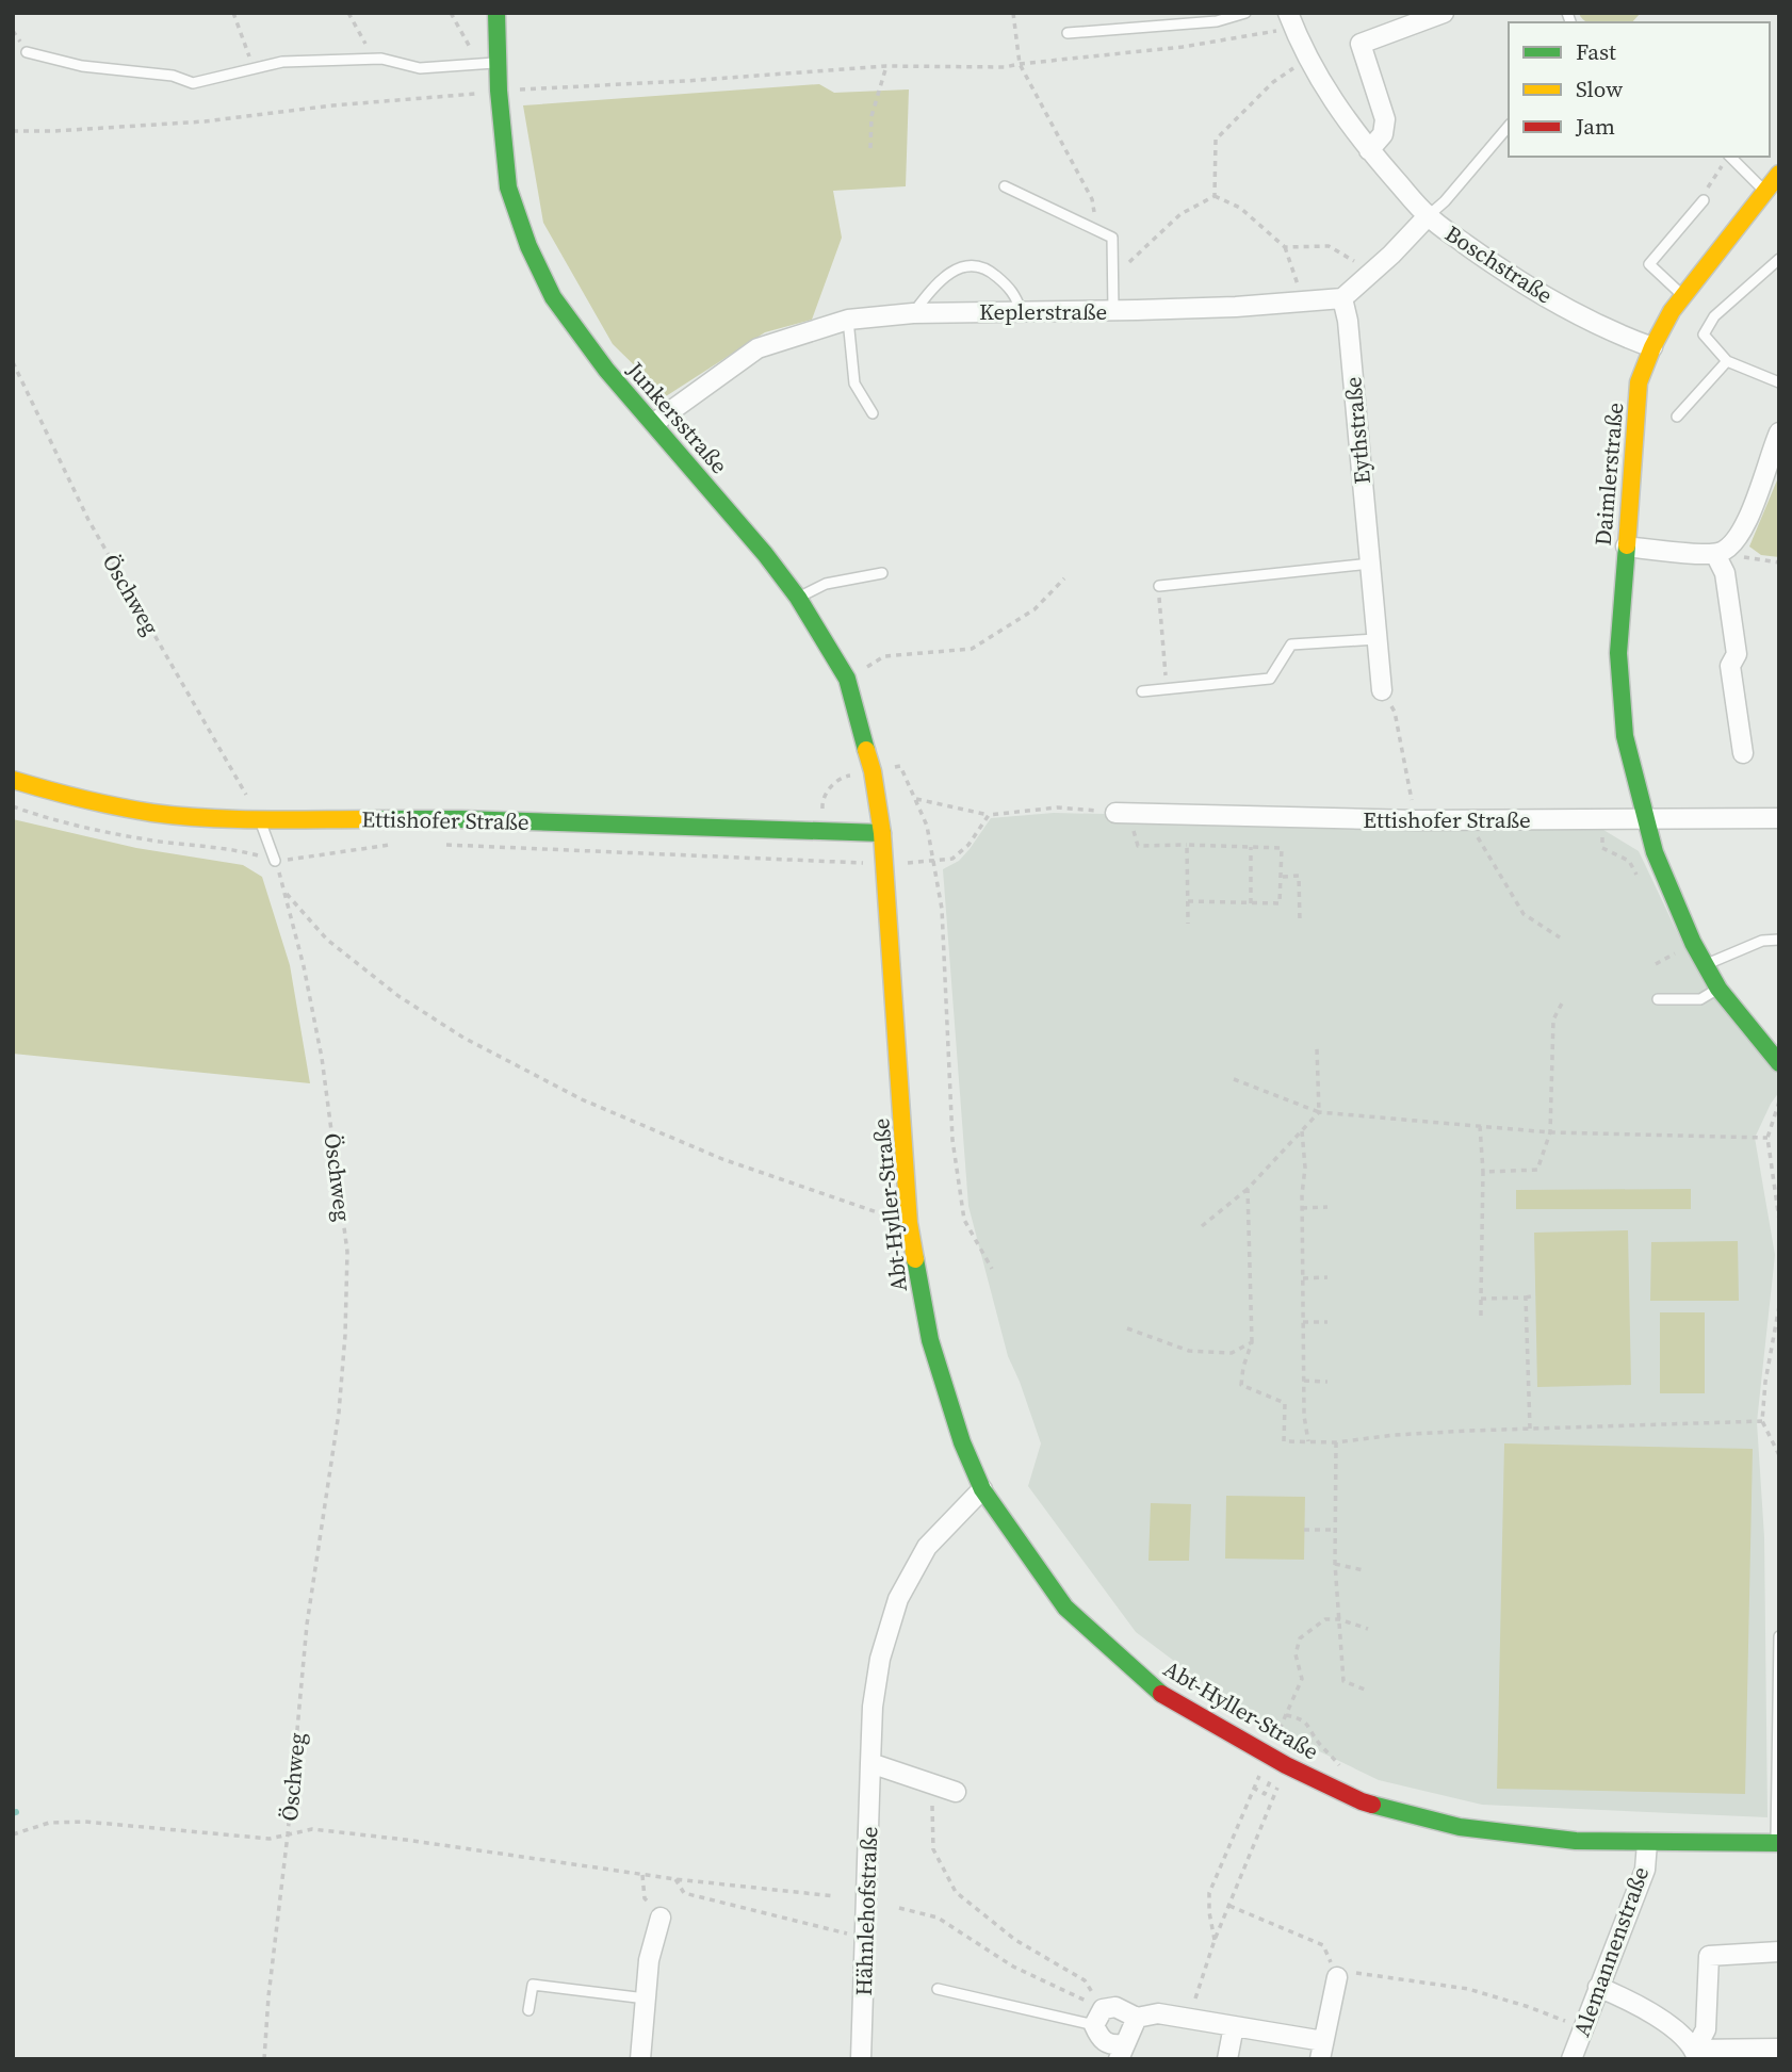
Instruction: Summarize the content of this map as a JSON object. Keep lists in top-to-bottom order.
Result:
{
  "streets": {
    "street": [
      "Boschstraße",
      "Keplerstraße",
      "Junkersstraße",
      "Eythstraße",
      "Daimlerstraße",
      "Ettishofer Straße",
      "Abt-Hyller-Straße",
      "Hähnlehofstraße",
      "Alemannenstraße"
    ],
    "path": ["Öschweg"]
  },
  "crossings": [
    ["Boschstraße", "Daimlerstraße"],
    ["Keplerstraße", "Junkersstraße"],
    ["Keplerstraße", "Eythstraße"],
    ["Junkersstraße", "Ettishofer Straße"],
    ["Junkersstraße", "Abt-Hyller-Straße"],
    ["Daimlerstraße", "Ettishofer Straße"],
    ["Öschweg", "Ettishofer Straße"],
    ["Ettishofer Straße", "Abt-Hyller-Straße"],
    ["Abt-Hyller-Straße", "Hähnlehofstraße"],
    ["Abt-Hyller-Straße", "Alemannenstraße"]
  ],
  "legend": ["Fast", "Slow", "Jam"]
}
